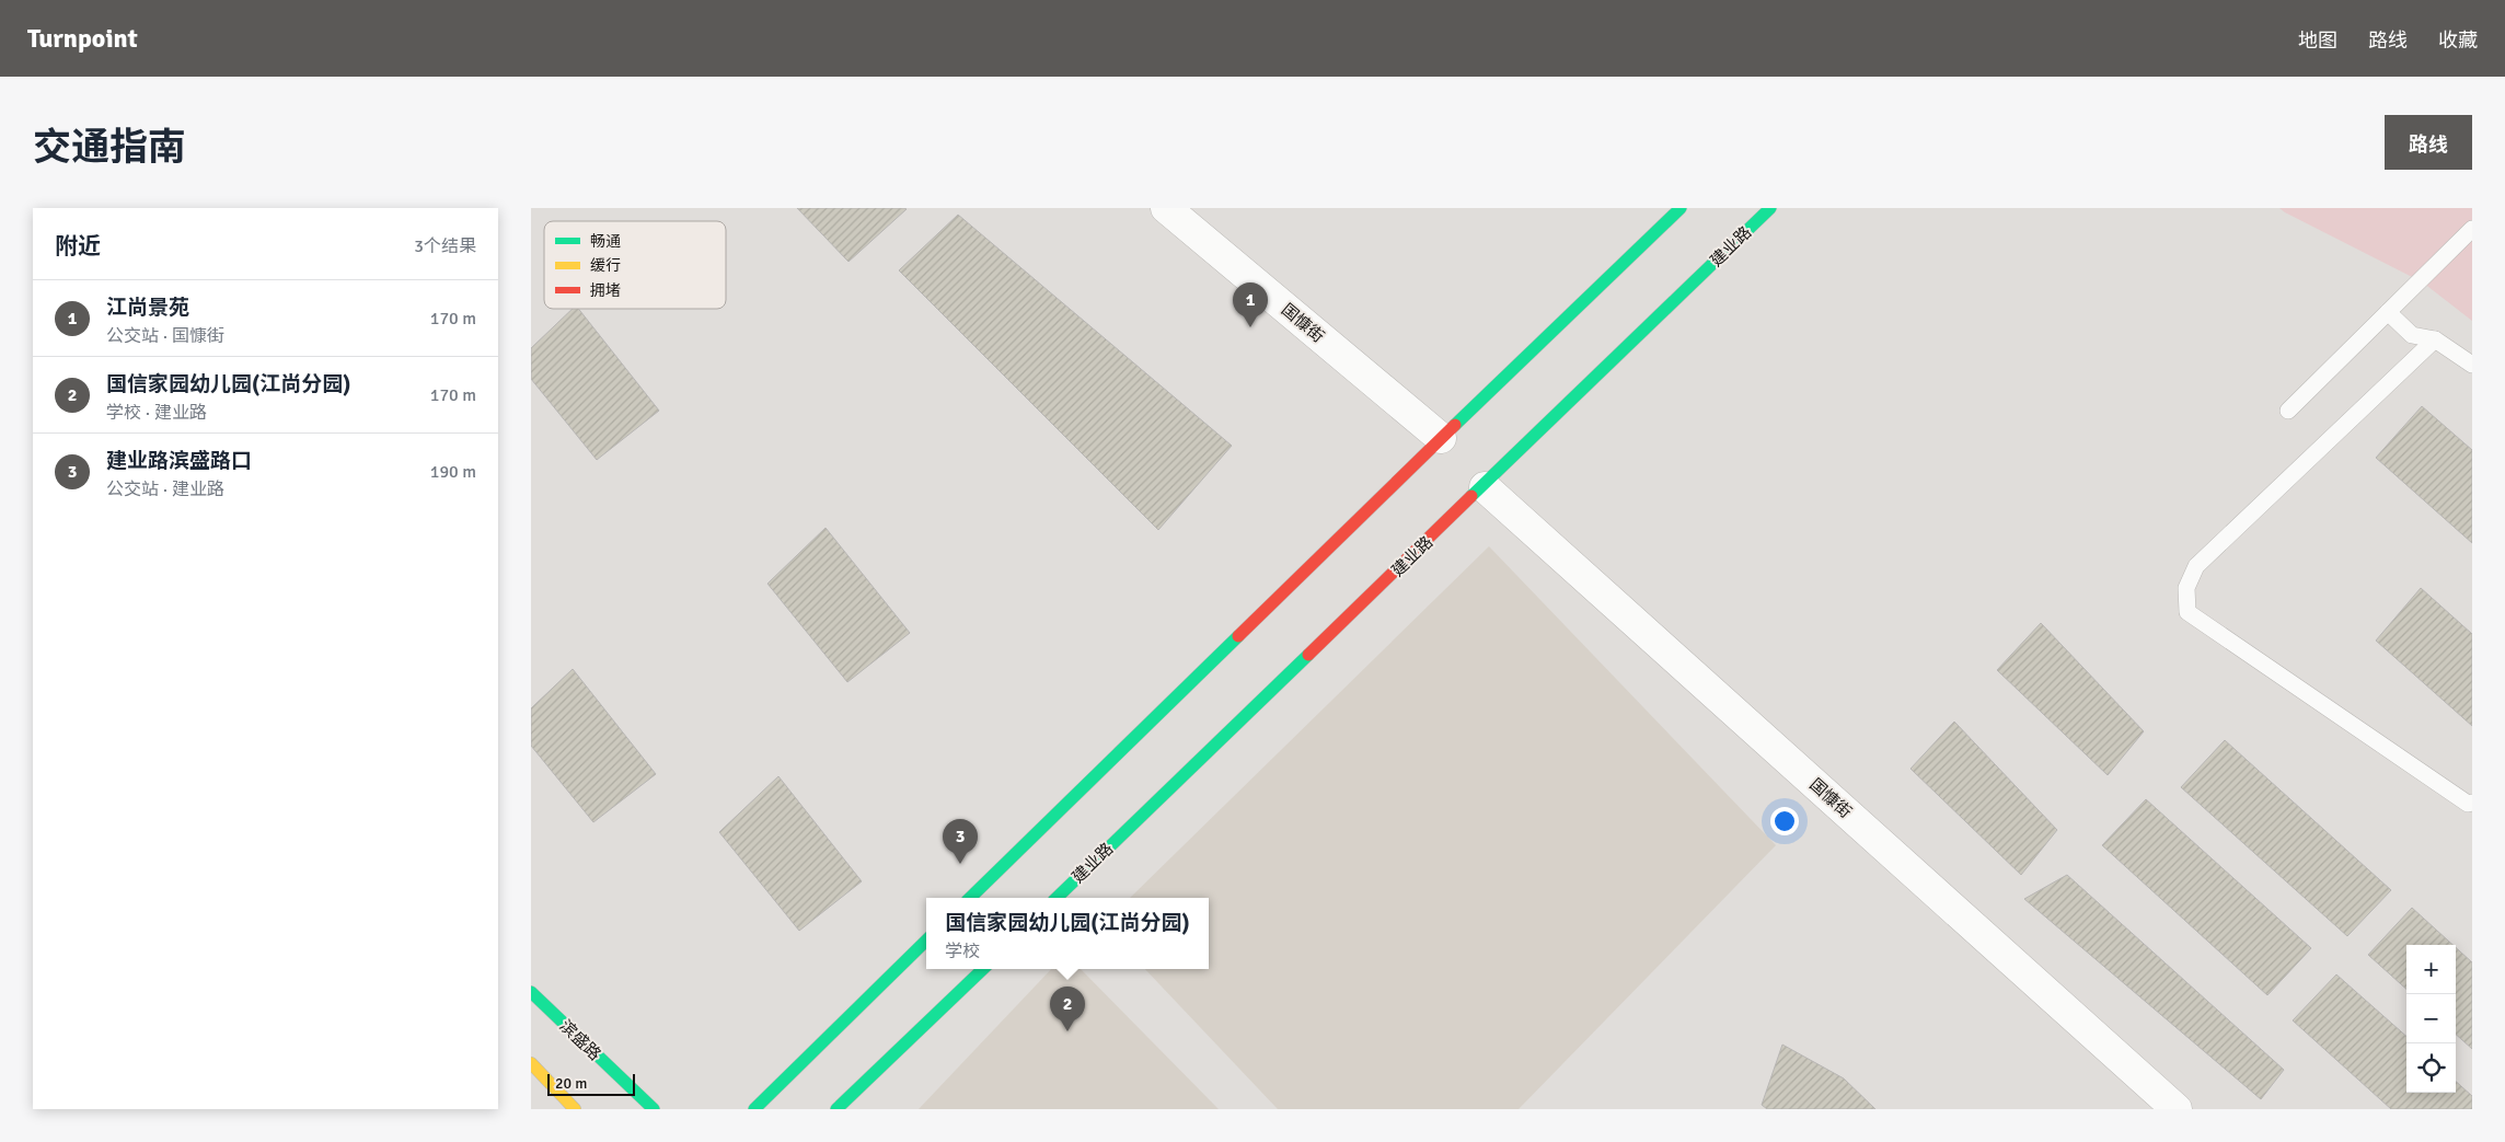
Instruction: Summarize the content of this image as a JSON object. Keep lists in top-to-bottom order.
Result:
{
  "streets": {
    "main road": ["建业路", "滨盛路"],
    "street": ["国慷街"]
  },
  "crossings": [
    ["建业路", "国慷街"]
  ],
  "legend": ["畅通", "缓行", "拥堵"],
  "scale_bar": "20 m",
  "page": {
    "header": "Turnpoint",
    "nav": ["地图", "路线", "收藏"],
    "title": "交通指南",
    "buttons": "路线",
    "heading": ["附近", "3个结果"],
    "list": [
      {
        "mark": "1",
        "name": "江尚景苑",
        "note": "公交站 · 国慷街",
        "value": "170 m"
      },
      {
        "mark": "2",
        "name": "国信家园幼儿园(江尚分园)",
        "note": "学校 · 建业路",
        "value": "170 m"
      },
      {
        "mark": "3",
        "name": "建业路滨盛路口",
        "note": "公交站 · 建业路",
        "value": "190 m"
      }
    ],
    "pins": ["1", "3", "2"],
    "popup": ["国信家园幼儿园(江尚分园)", "学校"],
    "map_buttons": ["+", "−"],
    "scale": "20 m"
  }
}
